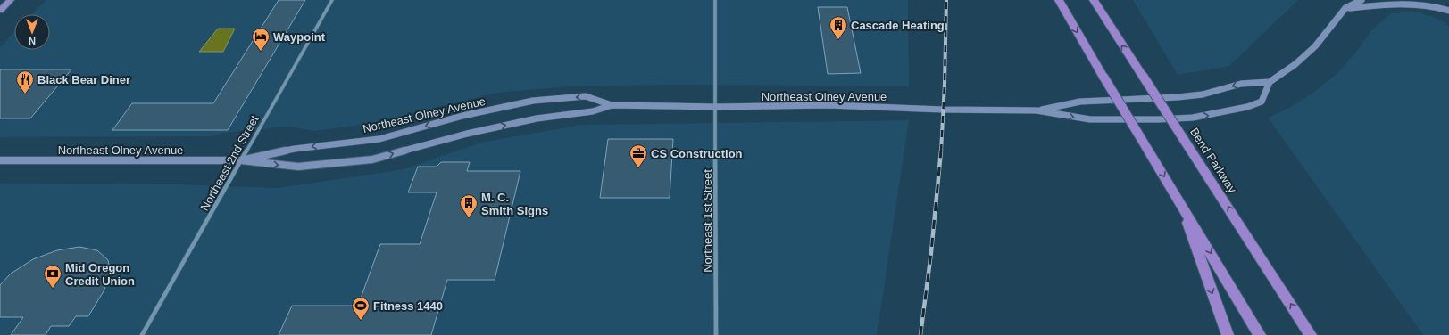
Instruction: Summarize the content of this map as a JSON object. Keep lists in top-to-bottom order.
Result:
{
  "streets": {
    "highway": ["Bend Parkway"],
    "main road": ["Northeast Olney Avenue"],
    "street": ["Northeast 2nd Street", "Northeast 1st Street"]
  },
  "crossings": [
    ["Northeast Olney Avenue", "Northeast 2nd Street"],
    ["Northeast Olney Avenue", "Northeast 1st Street"]
  ],
  "places": {
    "building": ["Cascade Heating", "M. C. Smith Signs"],
    "hotel": ["Waypoint"],
    "restaurant": ["Black Bear Diner"],
    "office": ["CS Construction"],
    "bank": ["Mid Oregon Credit Union"],
    "sports": ["Fitness 1440"]
  },
  "north": "bottom"
}
